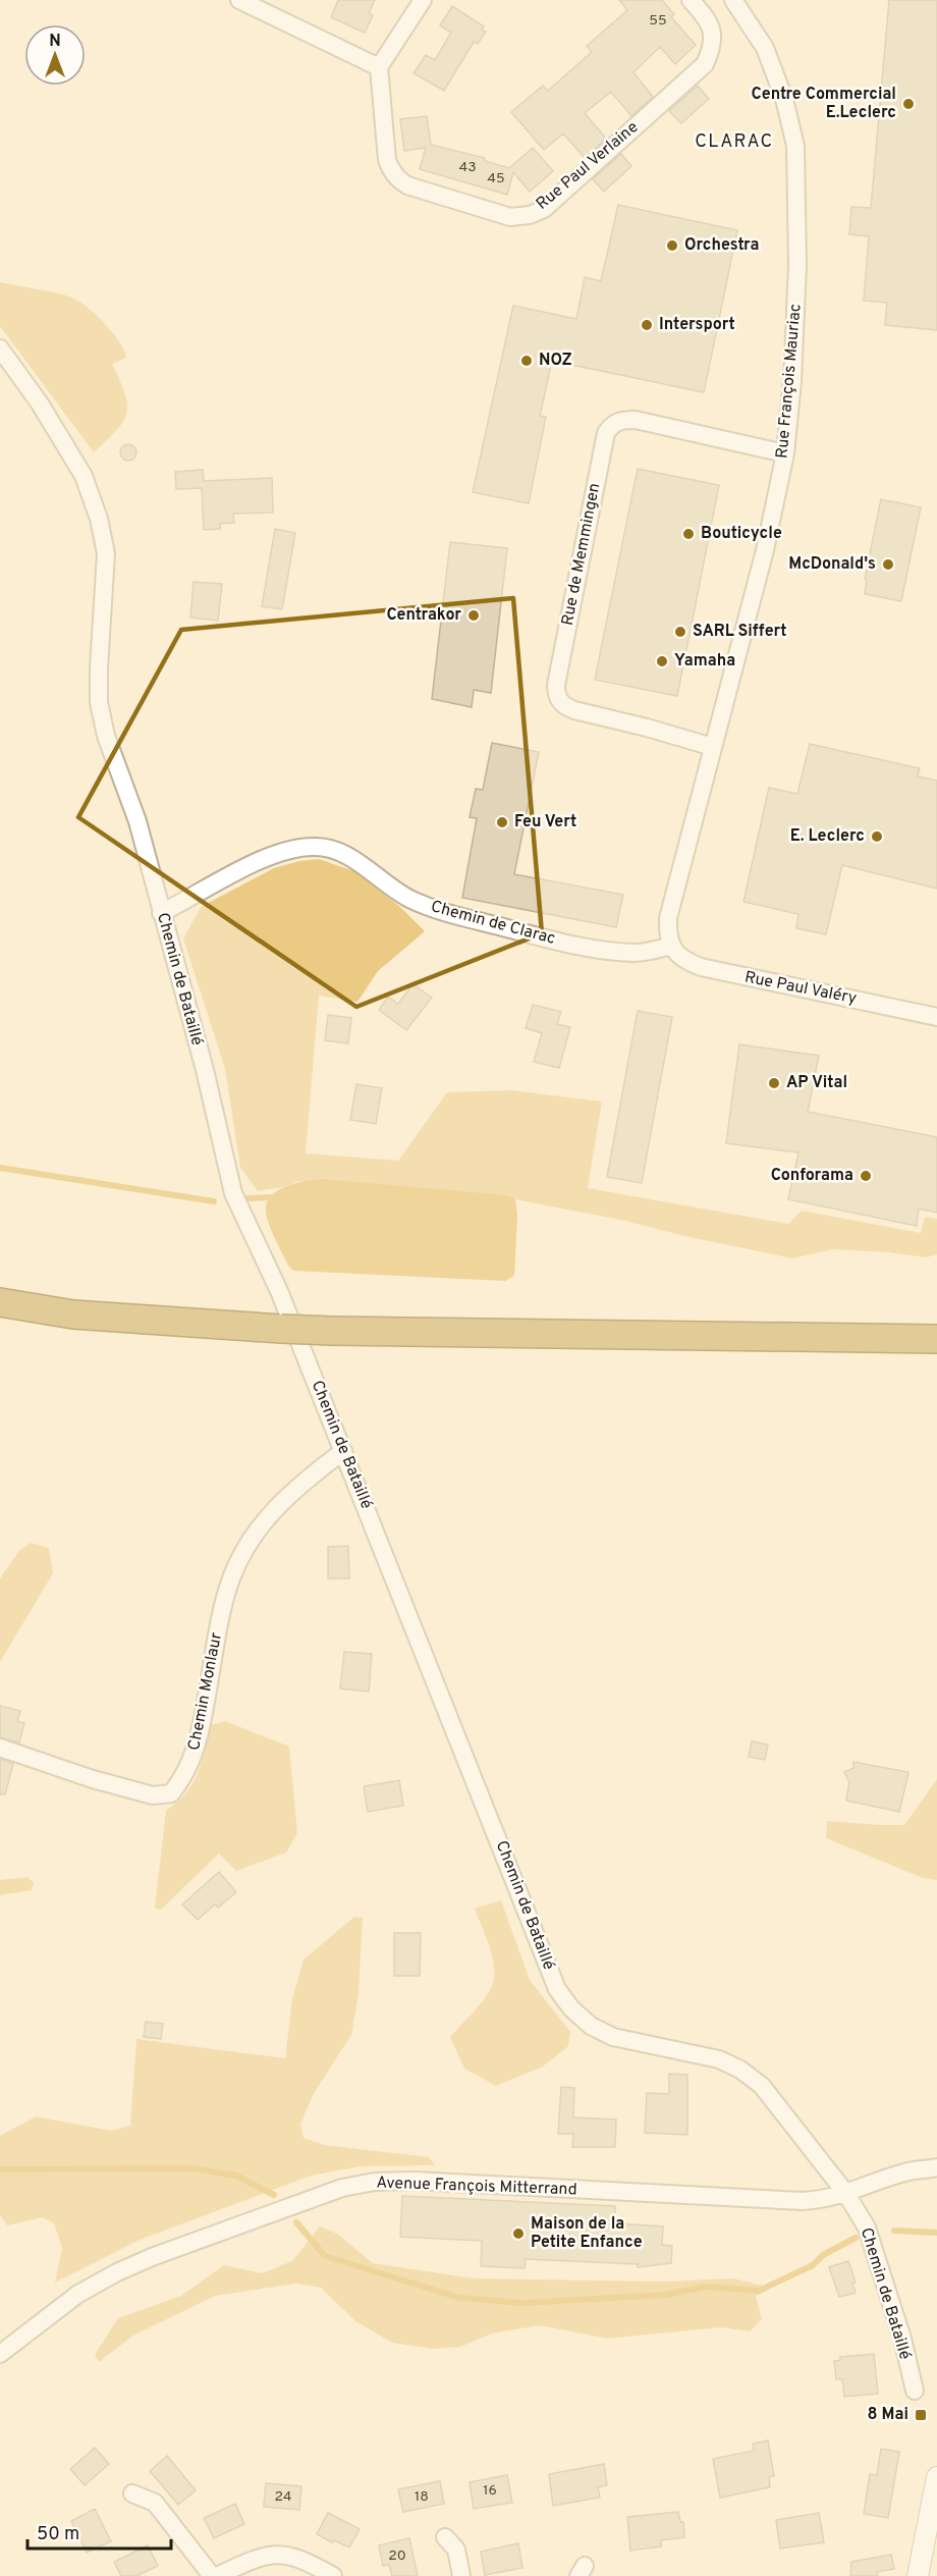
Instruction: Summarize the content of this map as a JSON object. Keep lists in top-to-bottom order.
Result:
{
  "streets": {
    "street": [
      "Rue Paul Verlaine",
      "Rue François Mauriac",
      "Rue de Memmingen",
      "Chemin de Clarac",
      "Chemin de Bataillé",
      "Rue Paul Valéry",
      "Chemin Monlaur",
      "Avenue François Mitterrand"
    ]
  },
  "crossings": [
    ["Rue François Mauriac", "Rue de Memmingen"],
    ["Rue François Mauriac", "Chemin de Clarac"],
    ["Rue François Mauriac", "Rue Paul Valéry"],
    ["Chemin de Clarac", "Chemin de Bataillé"],
    ["Chemin de Clarac", "Rue Paul Valéry"],
    ["Chemin de Bataillé", "Chemin Monlaur"],
    ["Chemin de Bataillé", "Avenue François Mitterrand"]
  ],
  "districts": ["CLARAC"],
  "places": {
    "other": [
      "Centre Commercial E.Leclerc",
      "Orchestra",
      "Intersport",
      "NOZ",
      "Bouticycle",
      "McDonald's",
      "Centrakor",
      "SARL Siffert",
      "Yamaha",
      "Feu Vert",
      "E. Leclerc",
      "AP Vital",
      "Conforama",
      "Maison de la Petite Enfance"
    ],
    "transit": ["8 Mai"]
  },
  "house_numbers": [
    "55",
    "43",
    "45",
    "16",
    "24",
    "18",
    "20"
  ],
  "scale_bar": "50 m",
  "north": "top"
}
